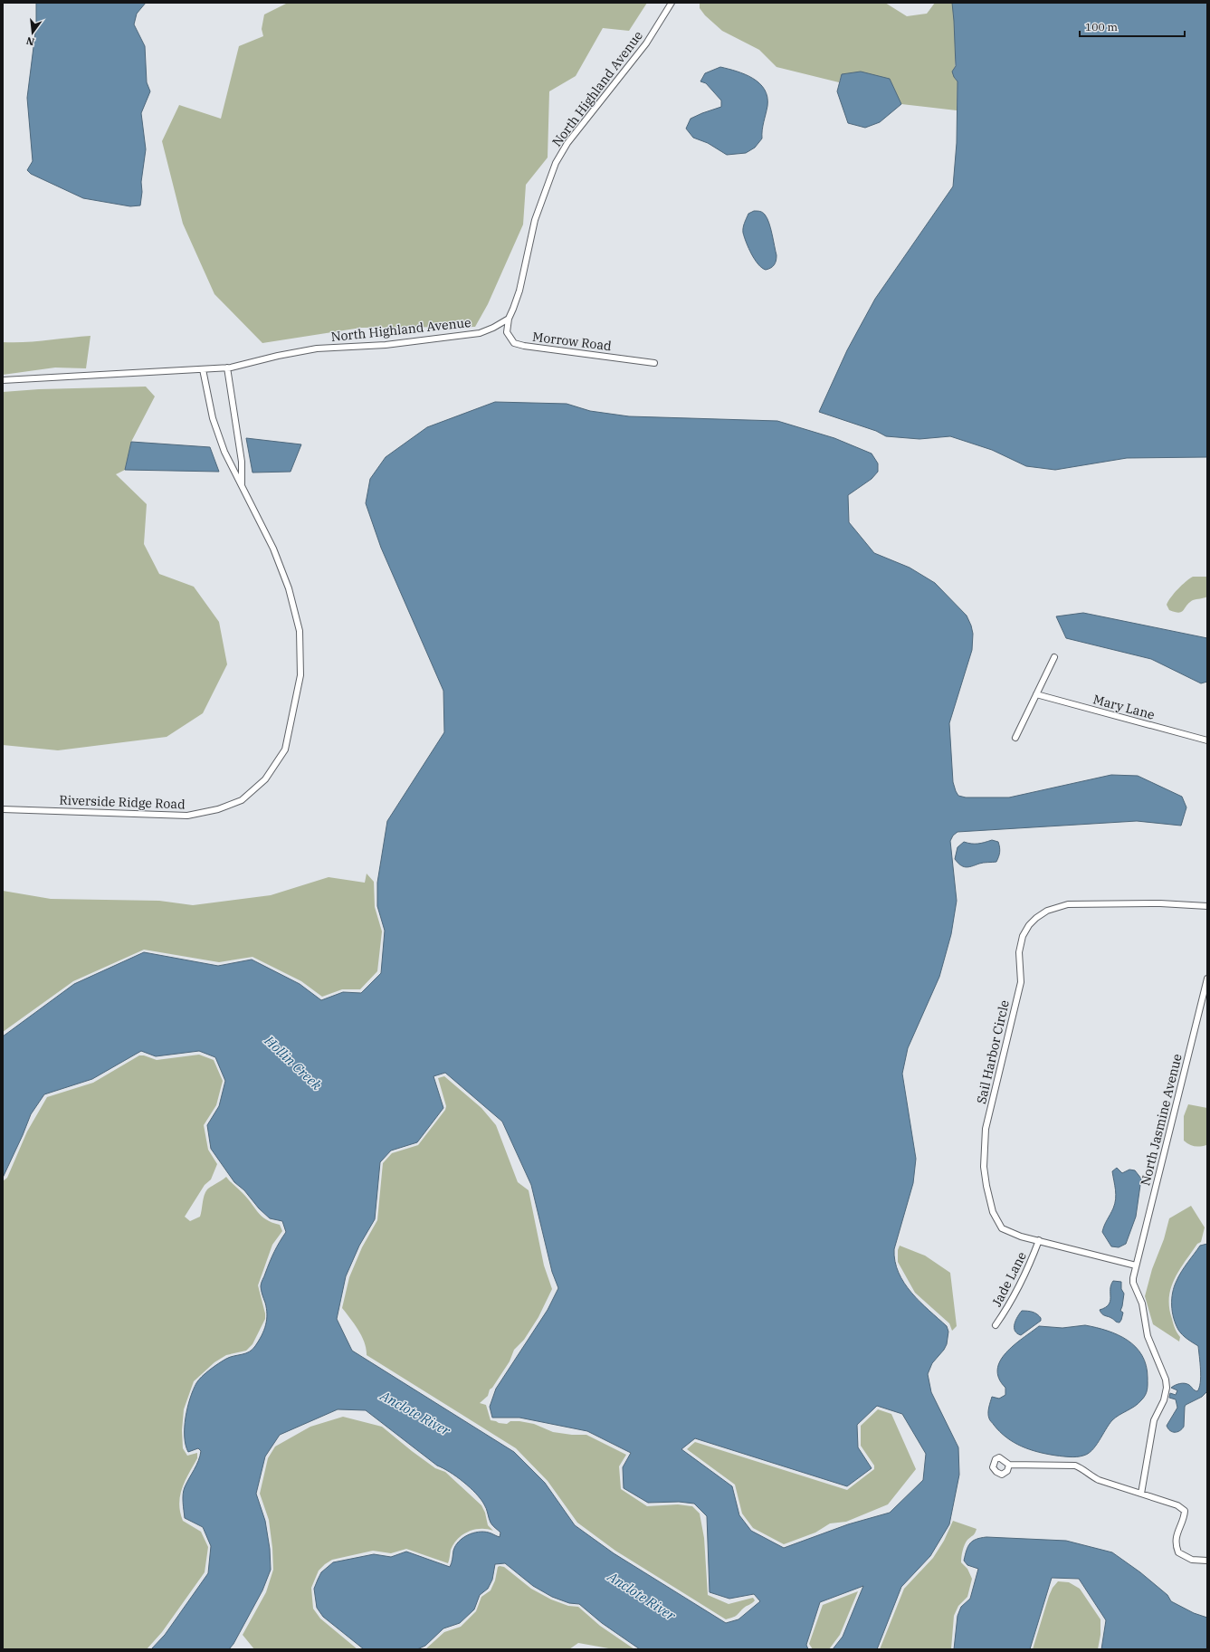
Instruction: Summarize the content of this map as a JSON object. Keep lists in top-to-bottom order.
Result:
{
  "streets": {
    "street": [
      "North Highland Avenue",
      "Morrow Road",
      "Mary Lane",
      "Riverside Ridge Road",
      "Sail Harbor Circle",
      "North Jasmine Avenue",
      "Jade Lane"
    ]
  },
  "crossings": [
    ["North Highland Avenue", "Morrow Road"],
    ["North Highland Avenue", "Riverside Ridge Road"],
    ["Sail Harbor Circle", "North Jasmine Avenue"],
    ["Sail Harbor Circle", "Jade Lane"]
  ],
  "water": ["Hollin Creek", "Anclote River"],
  "scale_bar": "100 m",
  "north": "bottom"
}
